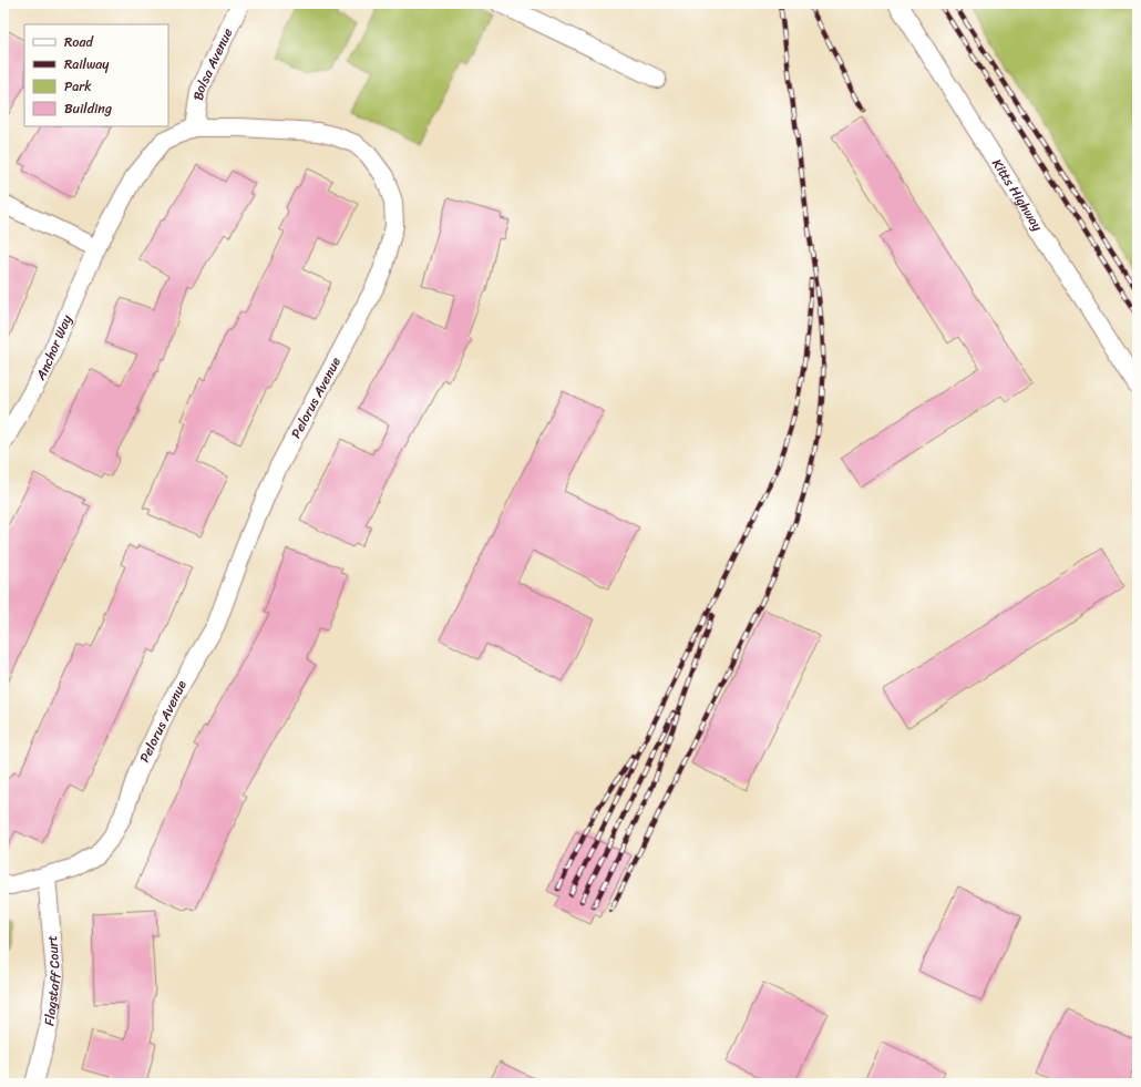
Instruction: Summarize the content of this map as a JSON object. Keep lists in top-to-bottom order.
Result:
{
  "streets": {
    "street": [
      "Bolsa Avenue",
      "Kitts Highway",
      "Anchor Way",
      "Pelorus Avenue",
      "Flagstaff Court"
    ]
  },
  "crossings": [
    ["Bolsa Avenue", "Pelorus Avenue"],
    ["Anchor Way", "Pelorus Avenue"],
    ["Pelorus Avenue", "Flagstaff Court"]
  ],
  "legend": [
    "Road",
    "Railway",
    "Park",
    "Building"
  ]
}
